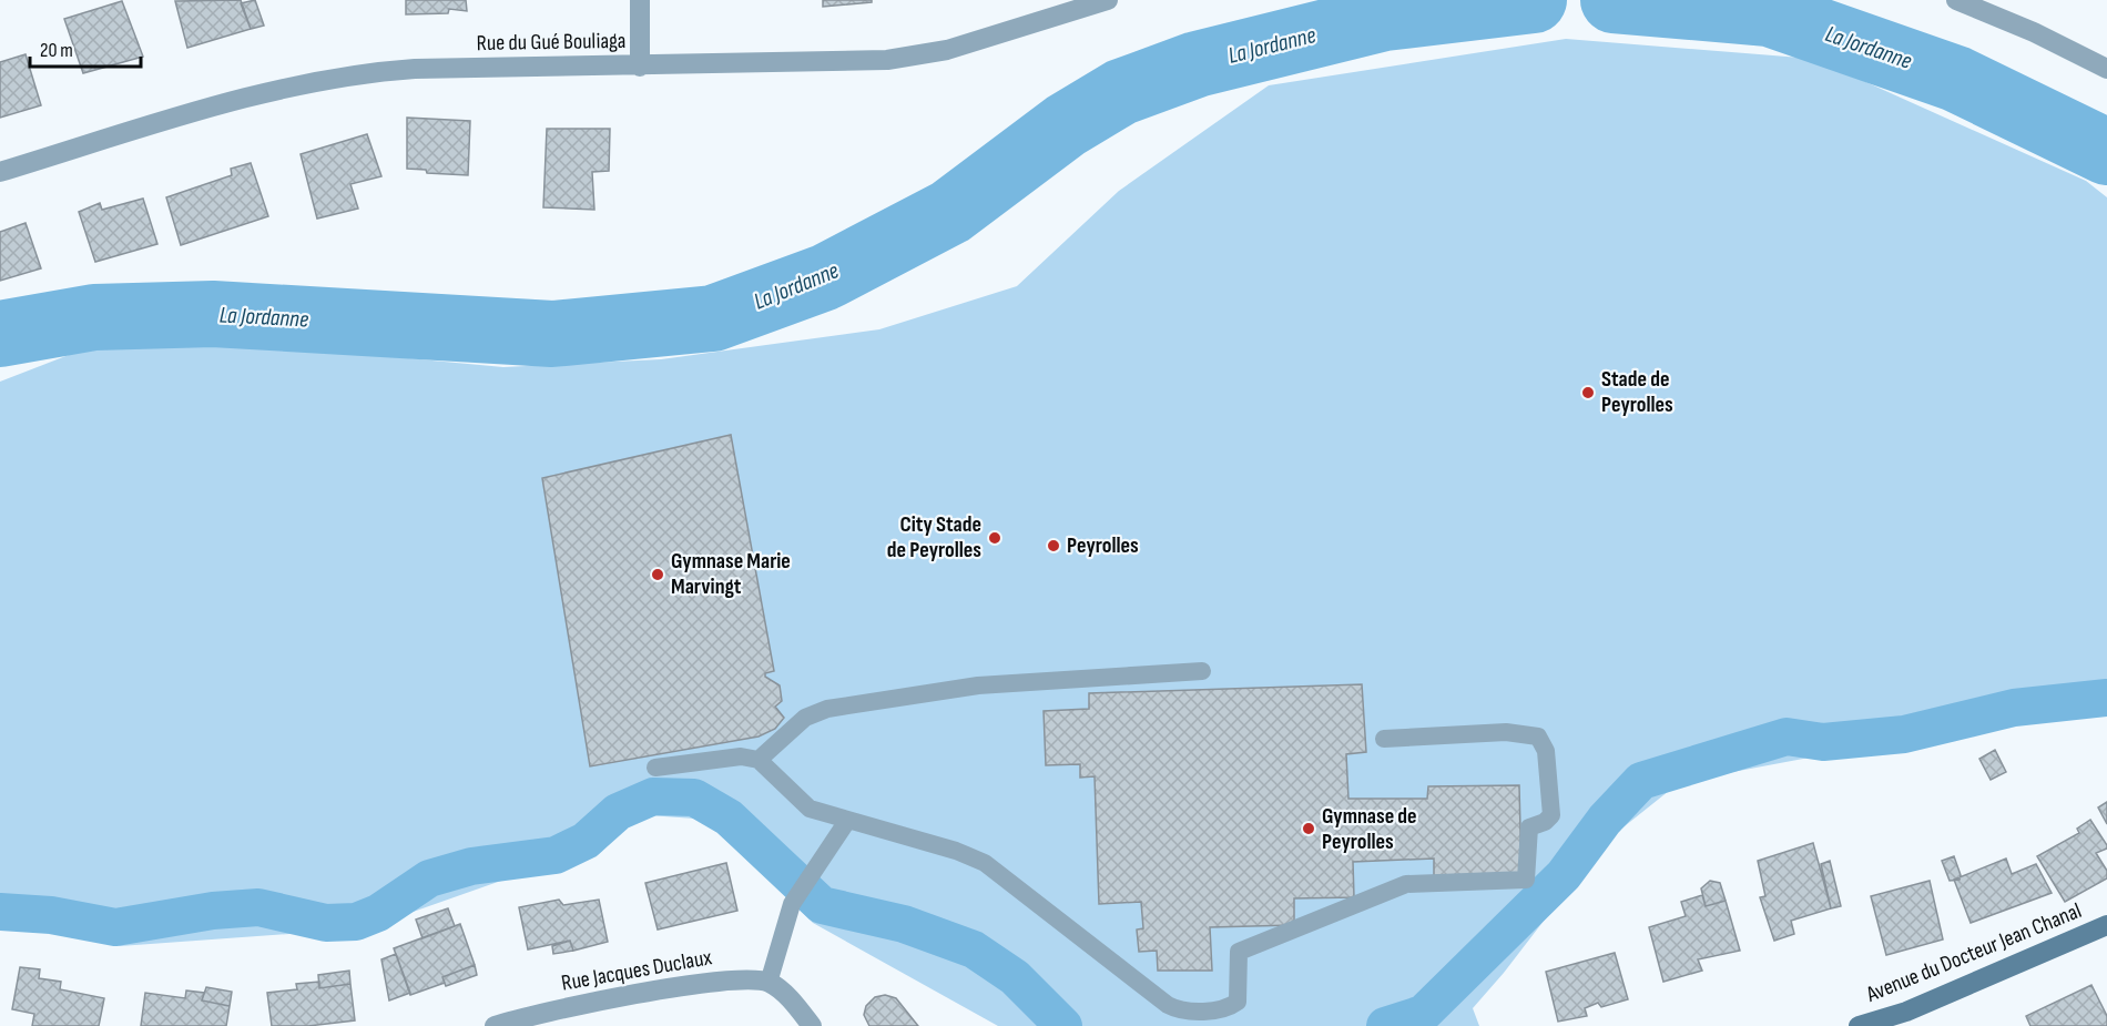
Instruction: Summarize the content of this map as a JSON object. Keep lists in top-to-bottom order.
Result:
{
  "streets": {
    "main road": ["Avenue du Docteur Jean Chanal"],
    "street": ["Rue du Gué Bouliaga", "Rue Jacques Duclaux"]
  },
  "water": ["La Jordanne"],
  "places": [
    "Stade de Peyrolles",
    "City Stade de Peyrolles",
    "Peyrolles",
    "Gymnase Marie Marvingt",
    "Gymnase de Peyrolles"
  ],
  "scale_bar": "20 m"
}
